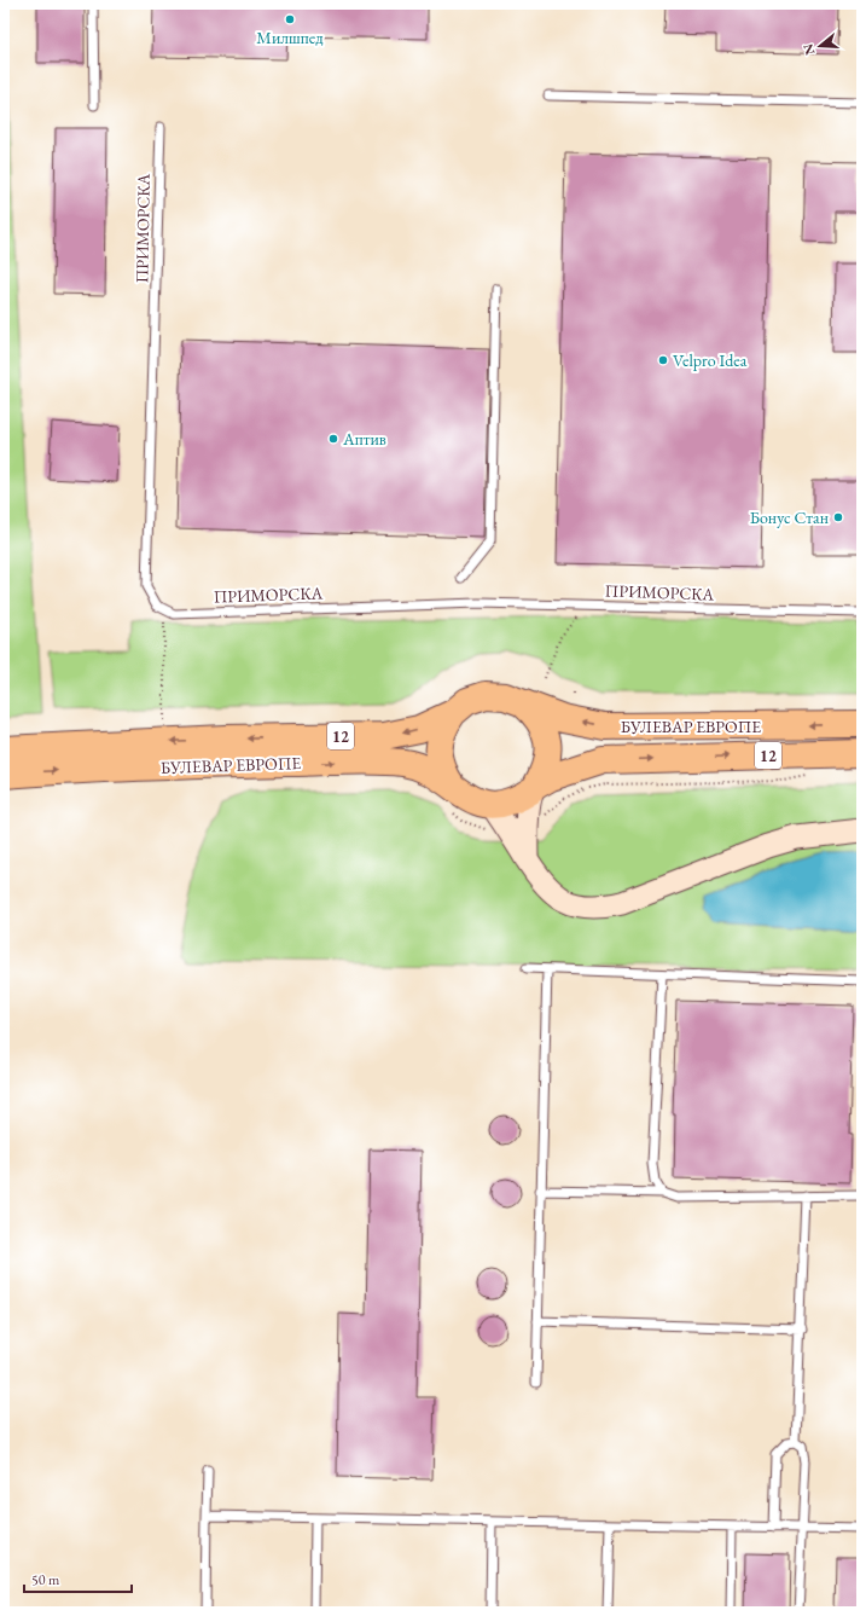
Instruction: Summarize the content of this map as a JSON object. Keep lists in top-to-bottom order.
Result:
{
  "streets": {
    "main road": ["БУЛЕВАР ЕВРОПЕ", "12"],
    "lane": ["ПРИМОРСКА"]
  },
  "places": [
    "Милшпед",
    "Velpro Idea",
    "Аптив",
    "Бонус Стан"
  ],
  "scale_bar": "50 m",
  "north": "left"
}
